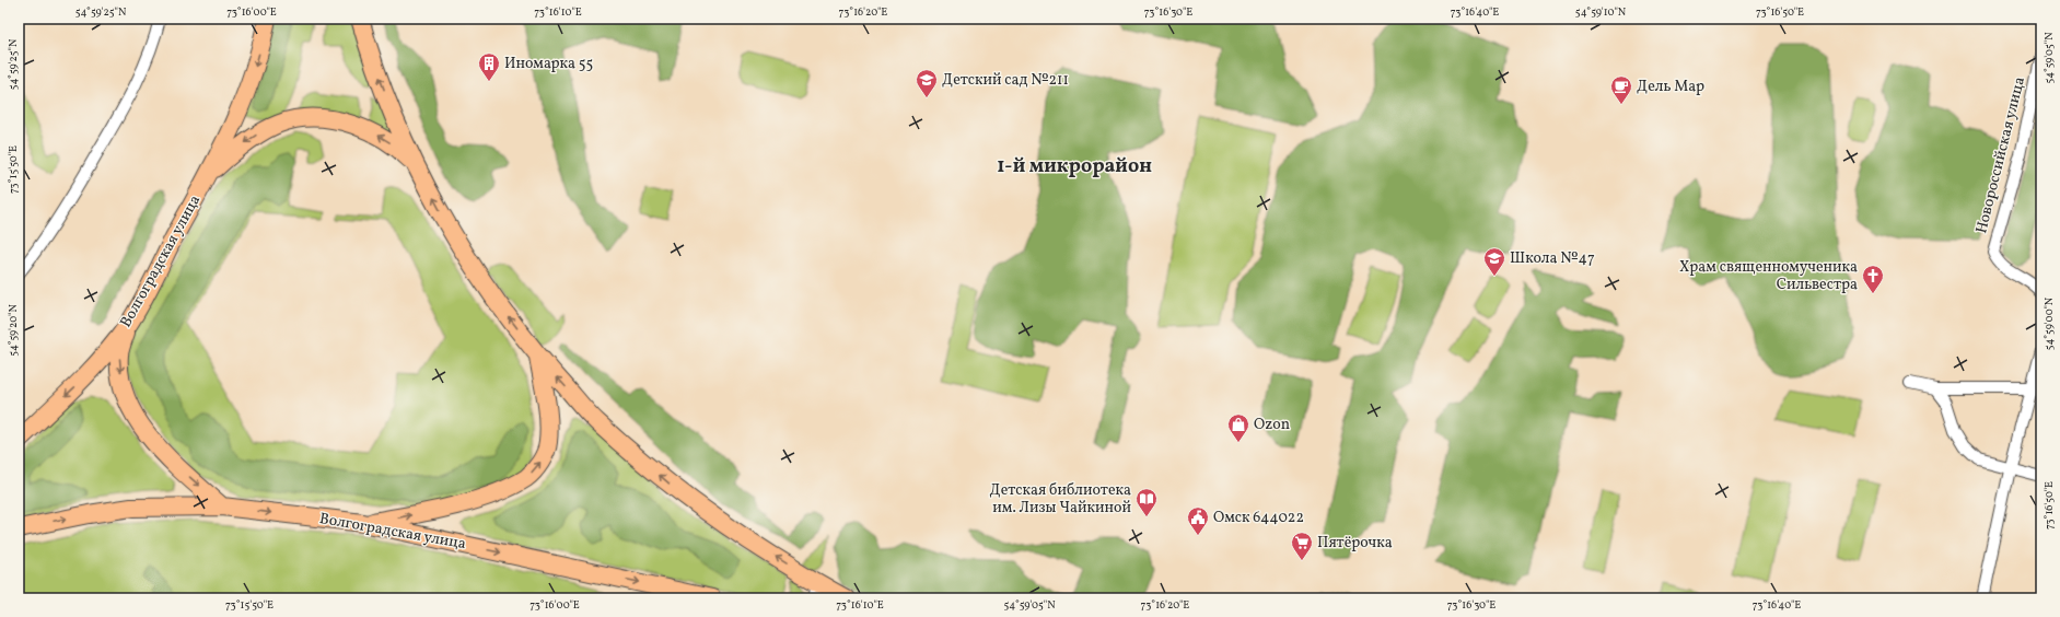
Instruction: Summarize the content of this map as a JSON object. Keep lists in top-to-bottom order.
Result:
{
  "streets": {
    "main road": ["Волгоградская улица"],
    "street": ["Новороссийская улица"]
  },
  "districts": ["1-й микрорайон"],
  "places": {
    "building": ["Иномарка 55"],
    "school or university": ["Детский сад №211", "Школа №47"],
    "cafe": ["Дель Мар"],
    "church": ["Храм священномученика Сильвестра"],
    "shop": ["Ozon"],
    "library": ["Детская библиотека им. Лизы Чайкиной"],
    "public building": ["Омск 644022"],
    "supermarket": ["Пятёрочка"]
  },
  "coordinates": [
    "54°59'25\"N",
    "73°16'00\"E",
    "73°16'10\"E",
    "73°16'20\"E",
    "73°16'30\"E",
    "73°16'40\"E",
    "54°59'10\"N",
    "73°16'50\"E",
    "54°59'05\"N",
    "73°15'50\"E",
    "54°59'00\"N",
    "54°59'20\"N"
  ]
}
